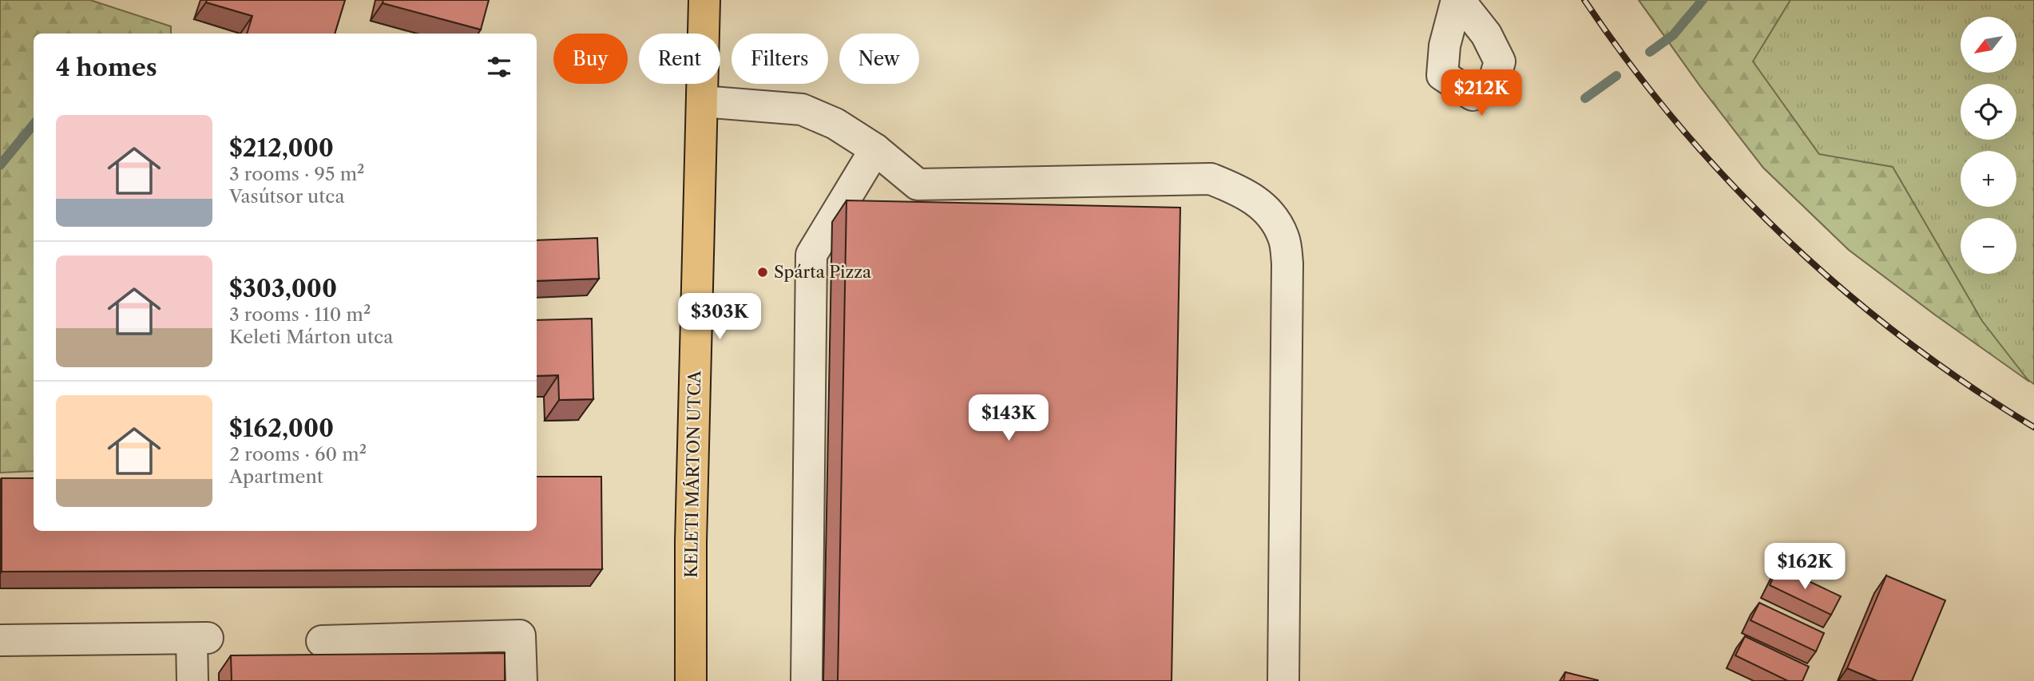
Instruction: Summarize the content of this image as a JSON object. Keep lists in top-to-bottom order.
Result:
{
  "streets": {
    "main road": ["KELETI MÁRTON UTCA"]
  },
  "places": ["Spárta Pizza"],
  "north": "bottom left",
  "page": {
    "map_buttons": ["+", "−"],
    "chip": [
      "Buy",
      "Rent",
      "Filters",
      "New"
    ],
    "heading": "4 homes",
    "price": [
      "$212K",
      "$303K",
      "$143K",
      "$162K"
    ],
    "list": [
      {
        "name": "$212,000",
        "note": "3 rooms · 95 m² · Vasútsor utca"
      },
      {
        "name": "$303,000",
        "note": "3 rooms · 110 m² · Keleti Márton utca"
      },
      {
        "name": "$162,000",
        "note": "2 rooms · 60 m² · Apartment"
      }
    ]
  }
}
